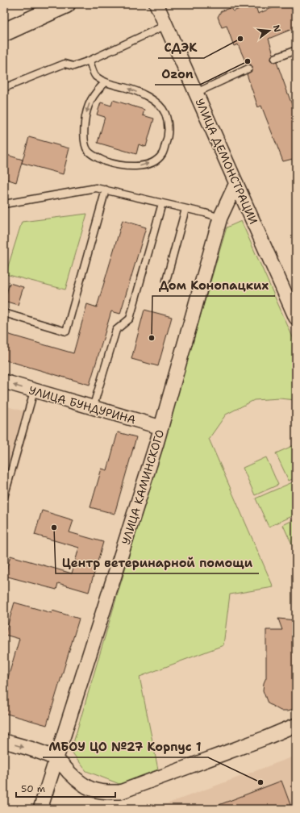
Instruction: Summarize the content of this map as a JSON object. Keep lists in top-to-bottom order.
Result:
{
  "streets": {
    "street": ["УЛИЦА ДЕМОНСТРАЦИИ", "УЛИЦА БУНДУРИНА", "УЛИЦА КАМИНСКОГО"]
  },
  "crossings": [
    ["УЛИЦА ДЕМОНСТРАЦИИ", "УЛИЦА КАМИНСКОГО"],
    ["УЛИЦА БУНДУРИНА", "УЛИЦА КАМИНСКОГО"]
  ],
  "places": [
    "СДЭК",
    "Ozon",
    "Дом Конопацких",
    "Центр ветеринарной помощи",
    "МБОУ ЦО №27 Корпус 1"
  ],
  "scale_bar": "50 m",
  "north": "right"
}
